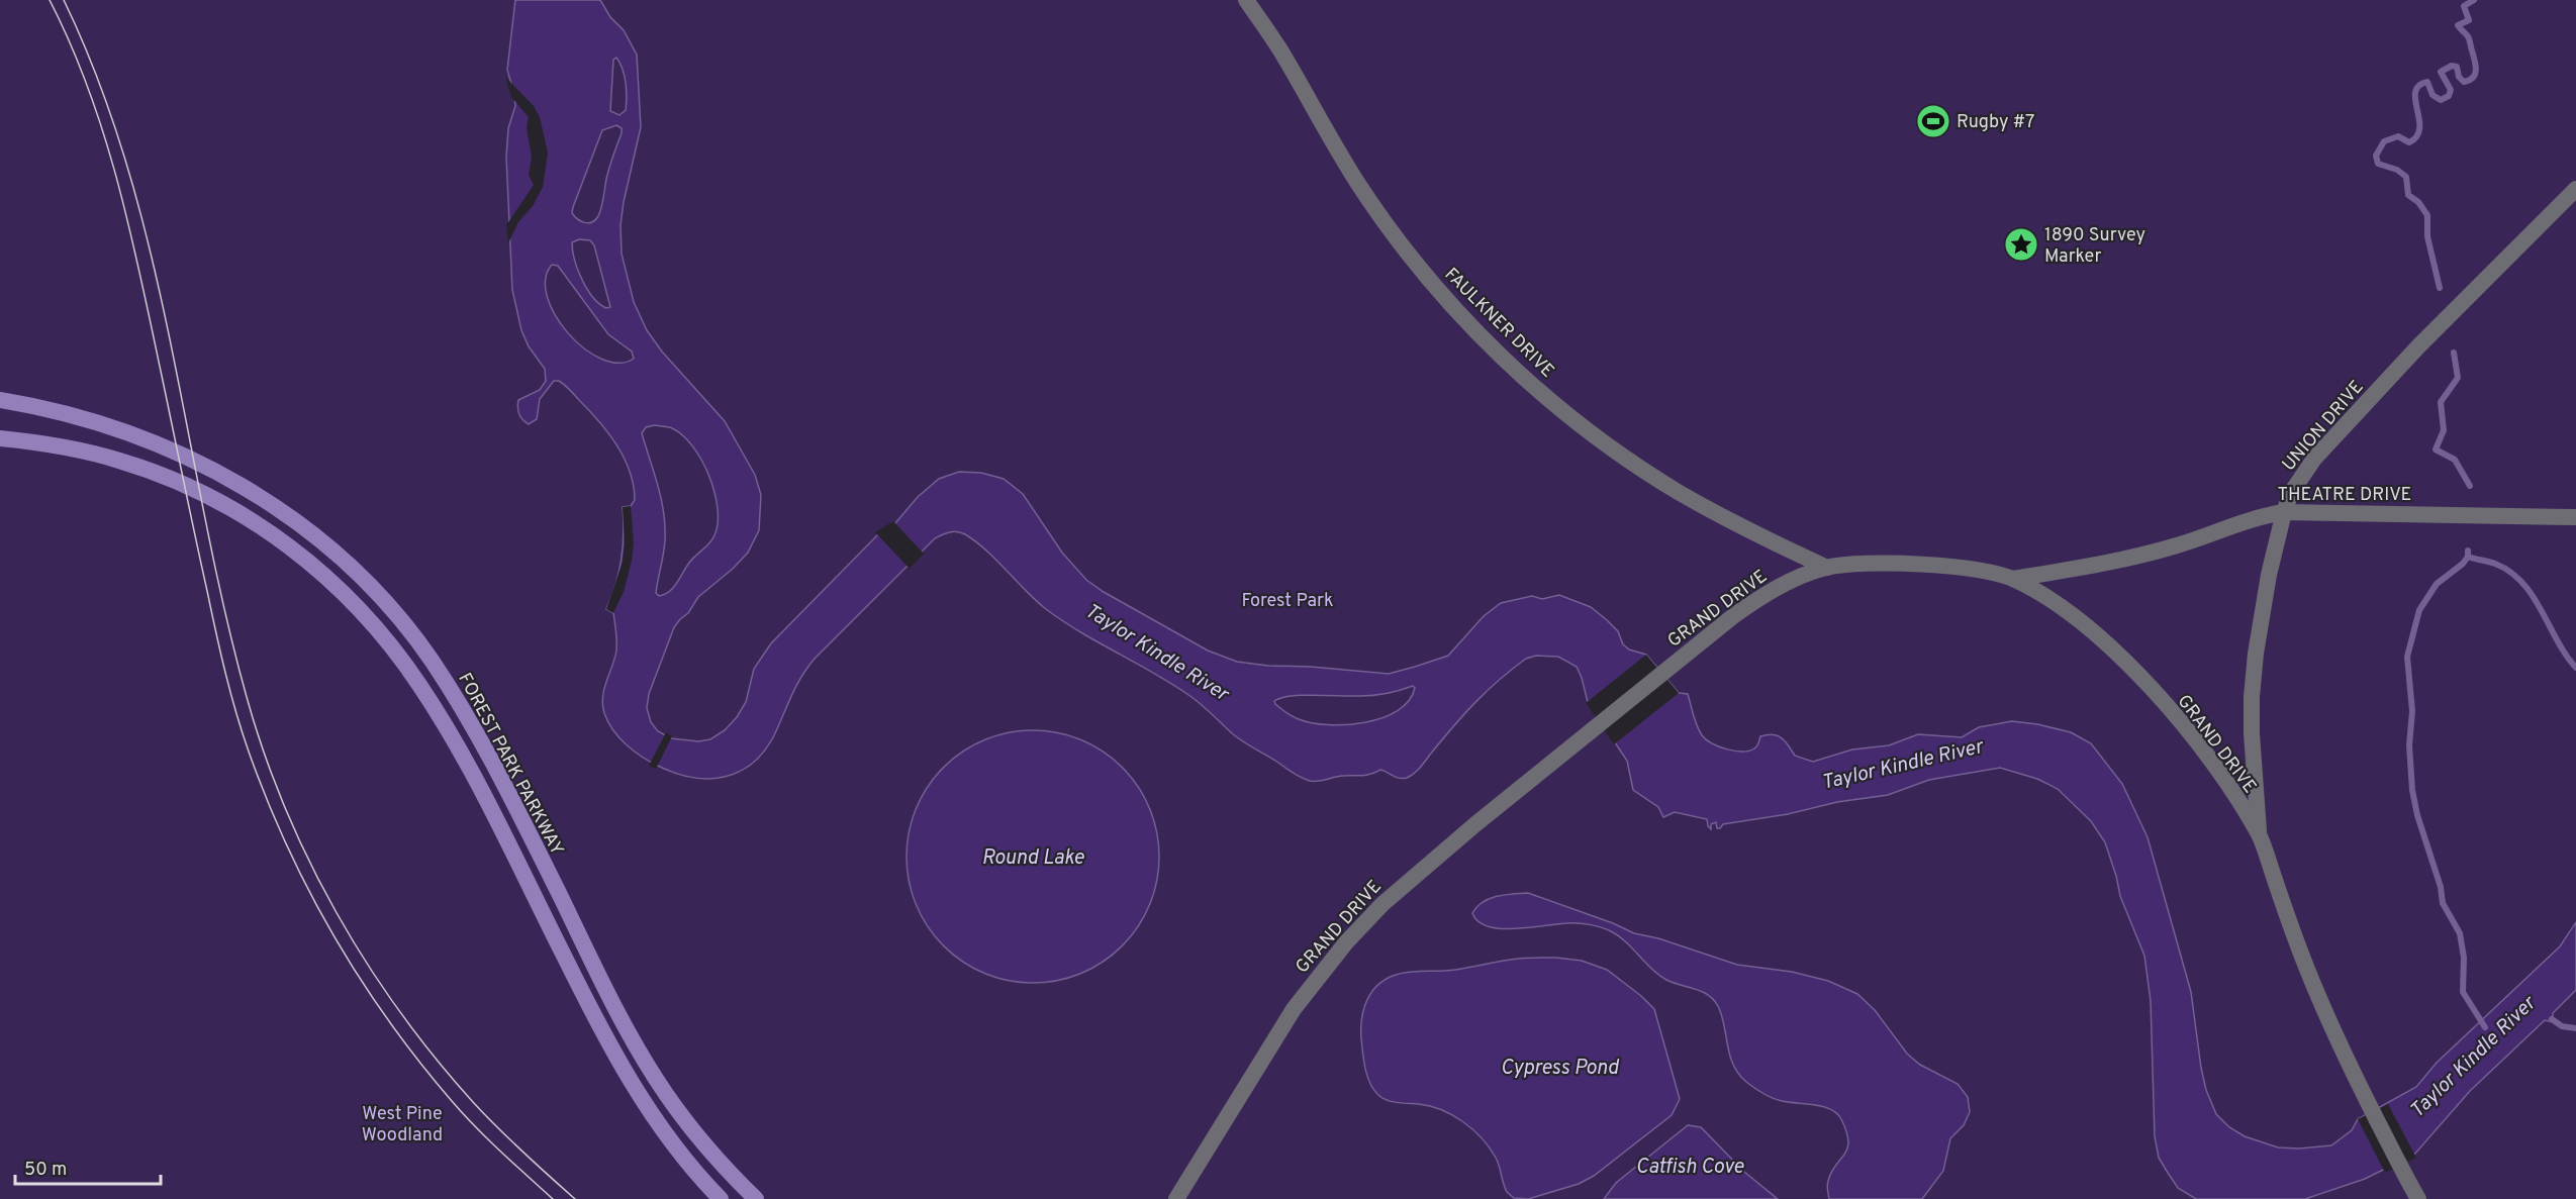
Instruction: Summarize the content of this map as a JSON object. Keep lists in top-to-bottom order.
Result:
{
  "streets": {
    "main road": ["FOREST PARK PARKWAY"],
    "street": [
      "FAULKNER DRIVE",
      "UNION DRIVE",
      "THEATRE DRIVE",
      "GRAND DRIVE"
    ]
  },
  "crossings": [
    ["FAULKNER DRIVE", "GRAND DRIVE"],
    ["UNION DRIVE", "THEATRE DRIVE"],
    ["UNION DRIVE", "GRAND DRIVE"],
    ["THEATRE DRIVE", "GRAND DRIVE"]
  ],
  "water": [
    "Taylor Kindle River",
    "Round Lake",
    "Cypress Pond",
    "Catfish Cove"
  ],
  "parks": ["Forest Park", "West Pine Woodland"],
  "places": {
    "sports": ["Rugby #7"],
    "place": ["1890 Survey Marker"]
  },
  "scale_bar": "50 m"
}
